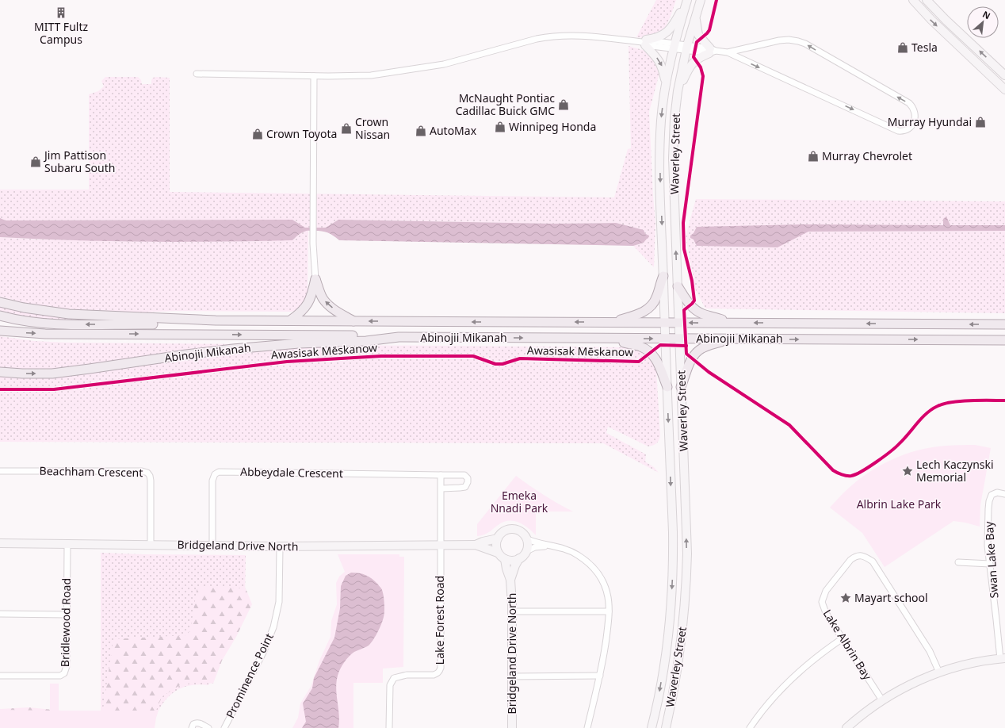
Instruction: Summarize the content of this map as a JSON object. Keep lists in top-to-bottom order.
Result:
{
  "streets": {
    "main road": ["Waverley Street", "Abinojii Mikanah", "Bridgeland Drive North"],
    "street": [
      "Beachham Crescent",
      "Abbeydale Crescent",
      "Swan Lake Bay",
      "Lake Forest Road",
      "Bridlewood Road",
      "Lake Albrin Bay",
      "Prominence Point"
    ],
    "cycle path": ["Awasisak Mēskanow"]
  },
  "crossings": [
    ["Waverley Street", "Abinojii Mikanah"],
    ["Beachham Crescent", "Bridgeland Drive North"],
    ["Abbeydale Crescent", "Bridgeland Drive North"],
    ["Bridgeland Drive North", "Lake Forest Road"],
    ["Bridgeland Drive North", "Bridlewood Road"],
    ["Bridgeland Drive North", "Prominence Point"]
  ],
  "parks": ["Emeka Nnadi Park", "Albrin Lake Park"],
  "places": {
    "building": ["MITT Fultz Campus"],
    "shop": [
      "Tesla",
      "McNaught Pontiac Cadillac Buick GMC",
      "Murray Hyundai",
      "Winnipeg Honda",
      "Crown Nissan",
      "AutoMax",
      "Crown Toyota",
      "Murray Chevrolet",
      "Jim Pattison Subaru South"
    ],
    "place": ["Lech Kaczynski Memorial", "Mayart school"]
  },
  "north": "top right"
}
